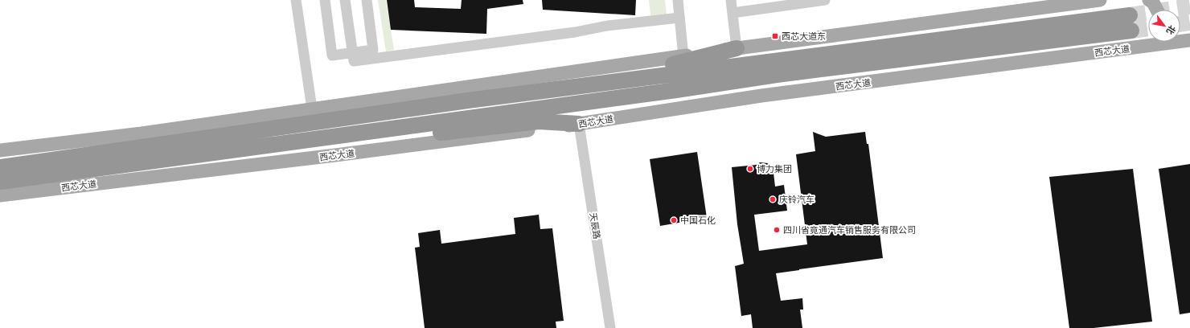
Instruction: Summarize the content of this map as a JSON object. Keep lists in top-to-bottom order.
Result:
{
  "streets": {
    "highway": ["西芯大道"],
    "street": ["天辰路"]
  },
  "crossings": [
    ["西芯大道", "天辰路"]
  ],
  "places": {
    "transit": ["西芯大道东"],
    "other": [
      "博力集团",
      "庆铃汽车",
      "中国石化",
      "四川省竟通汽车销售服务有限公司"
    ]
  },
  "north": "bottom right"
}
